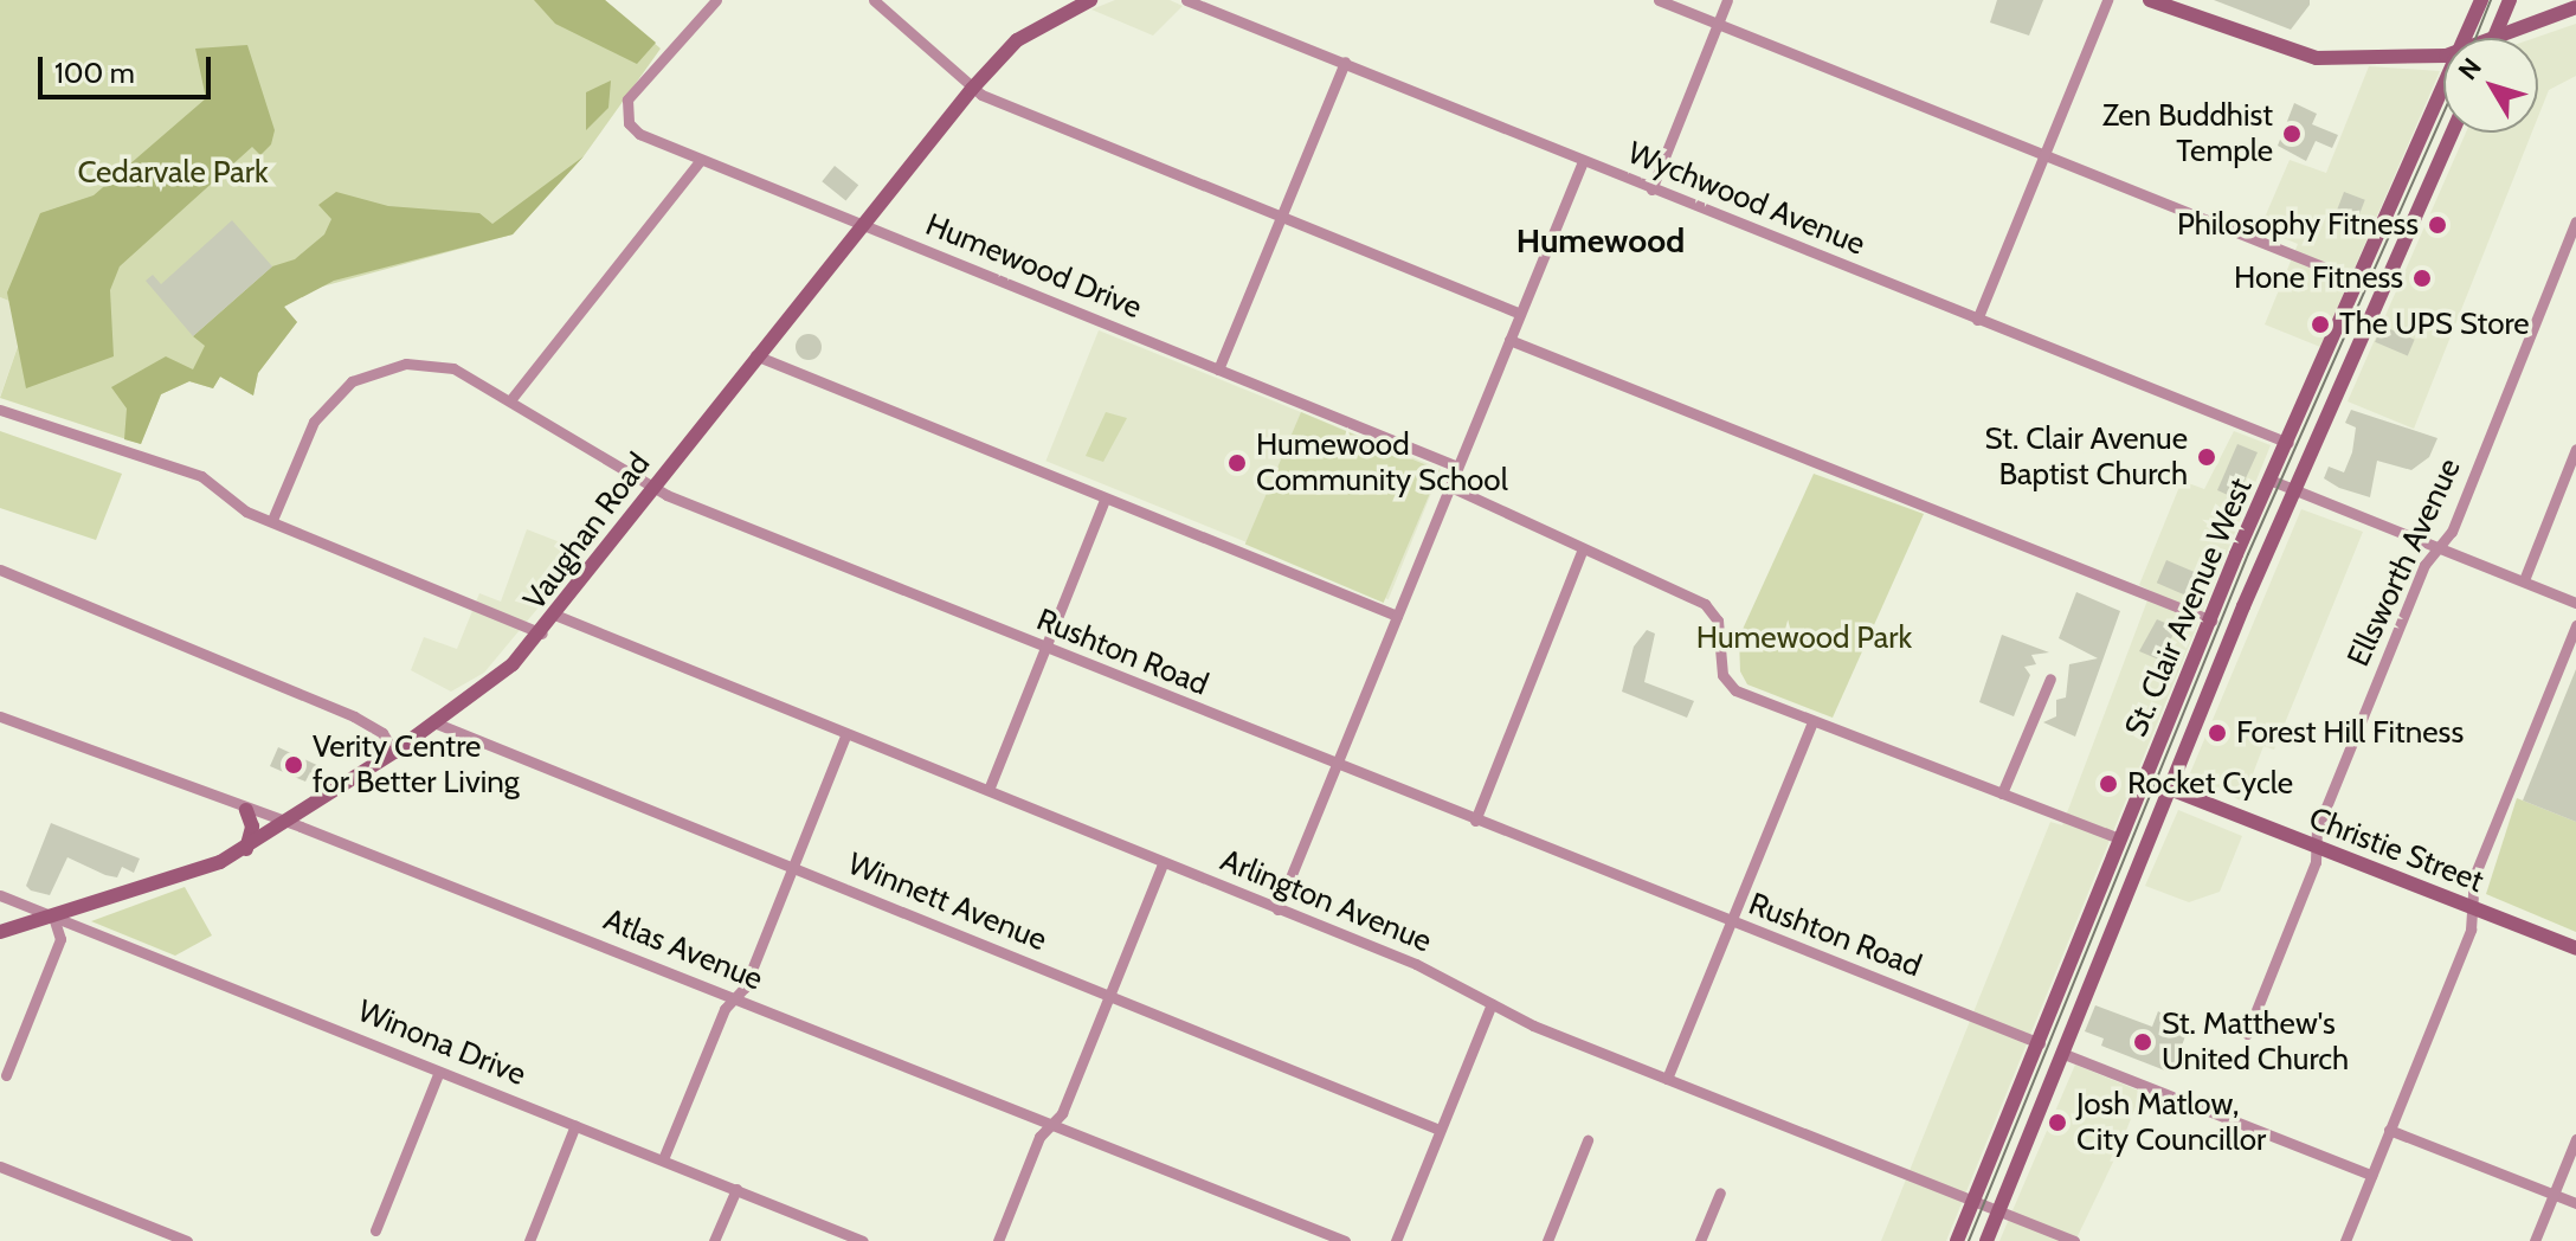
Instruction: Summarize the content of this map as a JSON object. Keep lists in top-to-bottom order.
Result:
{
  "streets": {
    "main road": ["Vaughan Road", "St. Clair Avenue West", "Christie Street"],
    "street": [
      "Wychwood Avenue",
      "Humewood Drive",
      "Ellsworth Avenue",
      "Rushton Road",
      "Arlington Avenue",
      "Winnett Avenue",
      "Atlas Avenue",
      "Winona Drive"
    ]
  },
  "crossings": [
    ["Wychwood Avenue", "St. Clair Avenue West"],
    ["Humewood Drive", "Vaughan Road"],
    ["Vaughan Road", "Rushton Road"],
    ["Vaughan Road", "Arlington Avenue"],
    ["Vaughan Road", "Winnett Avenue"],
    ["Vaughan Road", "Atlas Avenue"],
    ["Vaughan Road", "Winona Drive"],
    ["Ellsworth Avenue", "Christie Street"],
    ["St. Clair Avenue West", "Rushton Road"],
    ["St. Clair Avenue West", "Christie Street"],
    ["St. Clair Avenue West", "Arlington Avenue"]
  ],
  "districts": ["Humewood"],
  "parks": ["Cedarvale Park", "Humewood Park"],
  "places": [
    "Zen Buddhist Temple",
    "Philosophy Fitness",
    "Hone Fitness",
    "The UPS Store",
    "St. Clair Avenue Baptist Church",
    "Humewood Community School",
    "Forest Hill Fitness",
    "Verity Centre for Better Living",
    "Rocket Cycle",
    "St. Matthew's United Church",
    "Josh Matlow, City Councillor"
  ],
  "scale_bar": "100 m",
  "north": "top left"
}
